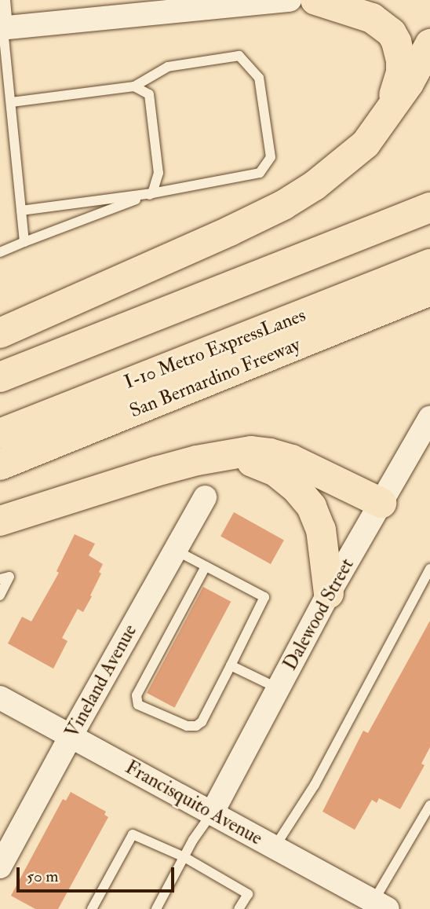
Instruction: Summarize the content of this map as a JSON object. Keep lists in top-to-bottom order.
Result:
{
  "streets": {
    "highway": ["I-10 Metro ExpressLanes", "San Bernardino Freeway"],
    "street": ["Dalewood Street", "Vineland Avenue", "Francisquito Avenue"]
  },
  "crossings": [
    ["Dalewood Street", "Francisquito Avenue"],
    ["Vineland Avenue", "Francisquito Avenue"]
  ],
  "scale_bar": "50 m"
}
